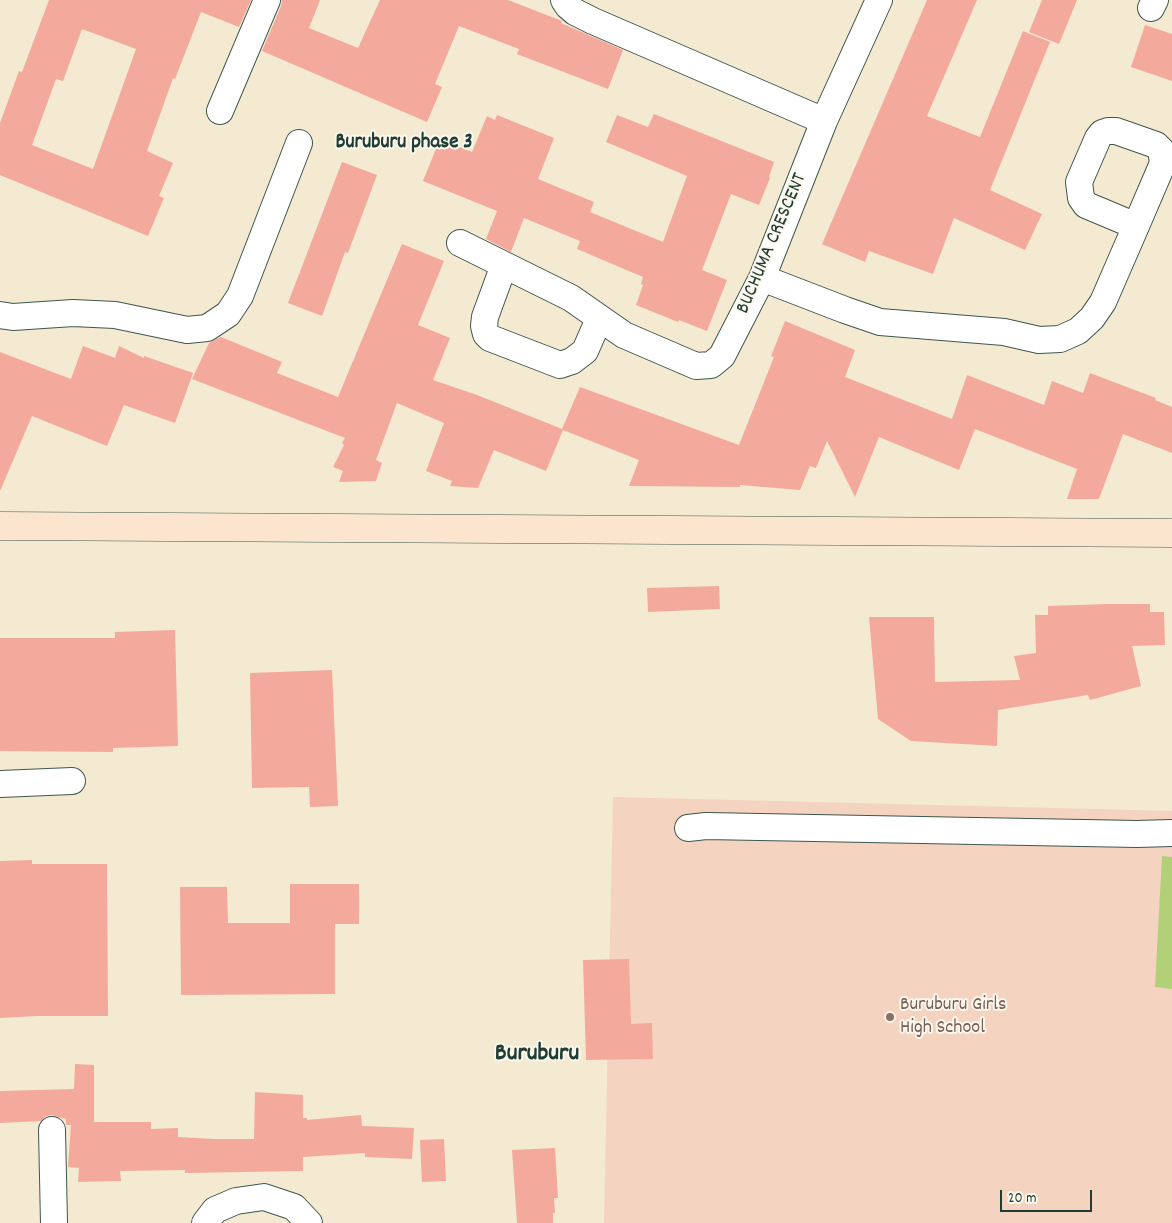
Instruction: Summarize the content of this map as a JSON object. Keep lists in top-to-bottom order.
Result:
{
  "streets": {
    "street": ["BUCHUMA CRESCENT"]
  },
  "districts": ["Buruburu phase 3", "Buruburu"],
  "places": ["Buruburu Girls High School"],
  "scale_bar": "20 m"
}
